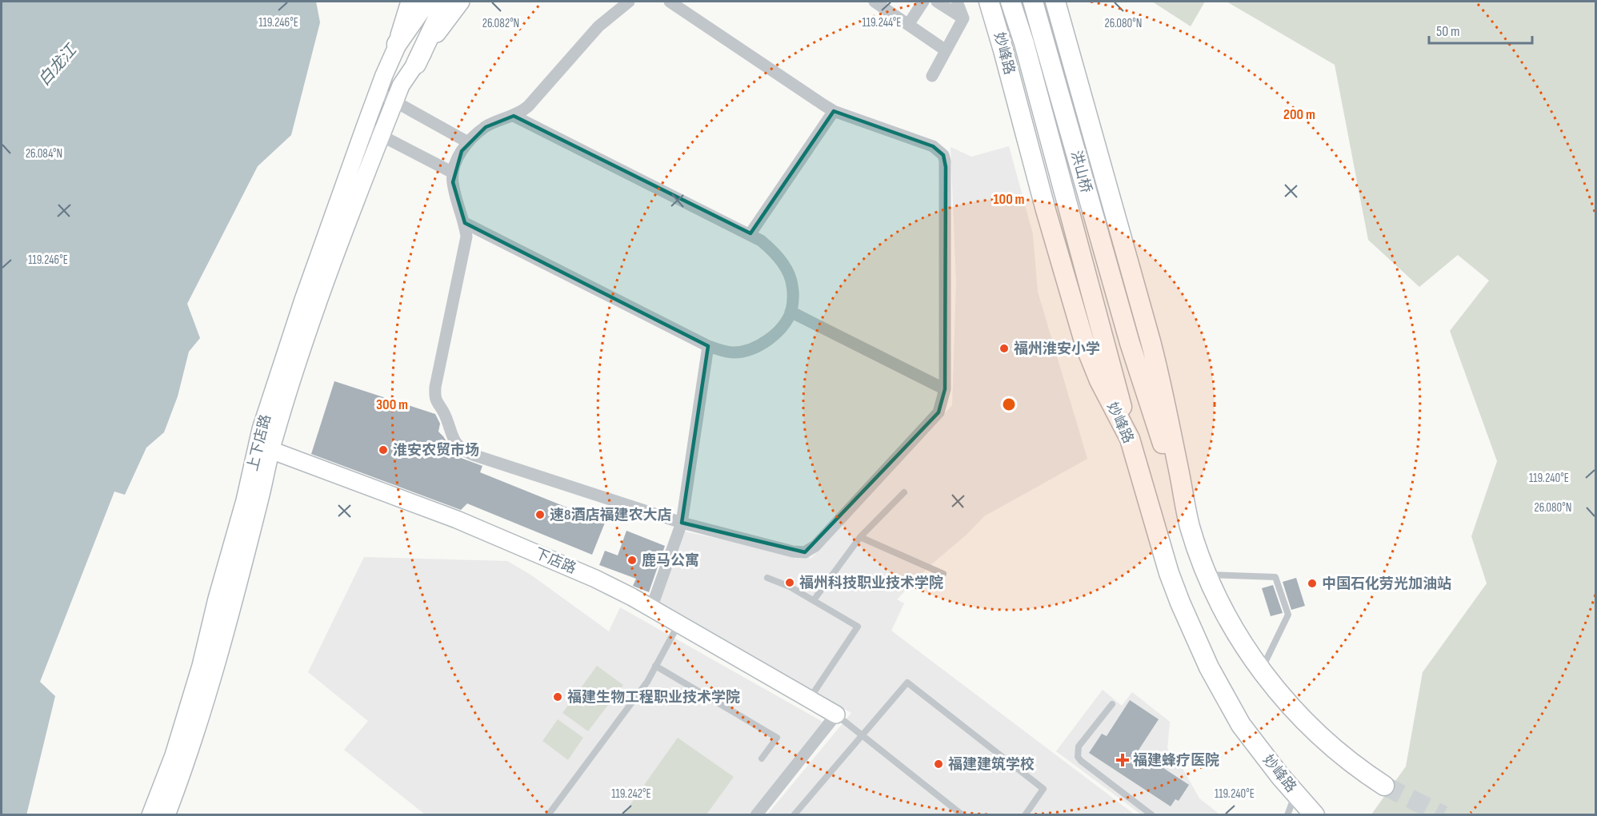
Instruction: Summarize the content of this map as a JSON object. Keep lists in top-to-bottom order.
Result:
{
  "streets": {
    "main road": [
      "妙峰路",
      "洪山桥",
      "上下店路",
      "下店路"
    ]
  },
  "crossings": [
    ["上下店路", "下店路"]
  ],
  "water": ["白龙江"],
  "places": {
    "other": [
      "福州淮安小学",
      "淮安农贸市场",
      "速8酒店福建农大店",
      "鹿马公寓",
      "福州科技职业技术学院",
      "中国石化劳光加油站",
      "福建生物工程职业技术学院",
      "福建建筑学校"
    ],
    "health": ["福建蜂疗医院"]
  },
  "scale_bar": "50 m",
  "coordinates": [
    "119.246°E",
    "119.244°E",
    "26.082°N",
    "26.080°N",
    "26.084°N",
    "119.240°E",
    "119.242°E"
  ],
  "rings": ["200 m", "100 m", "300 m"]
}
